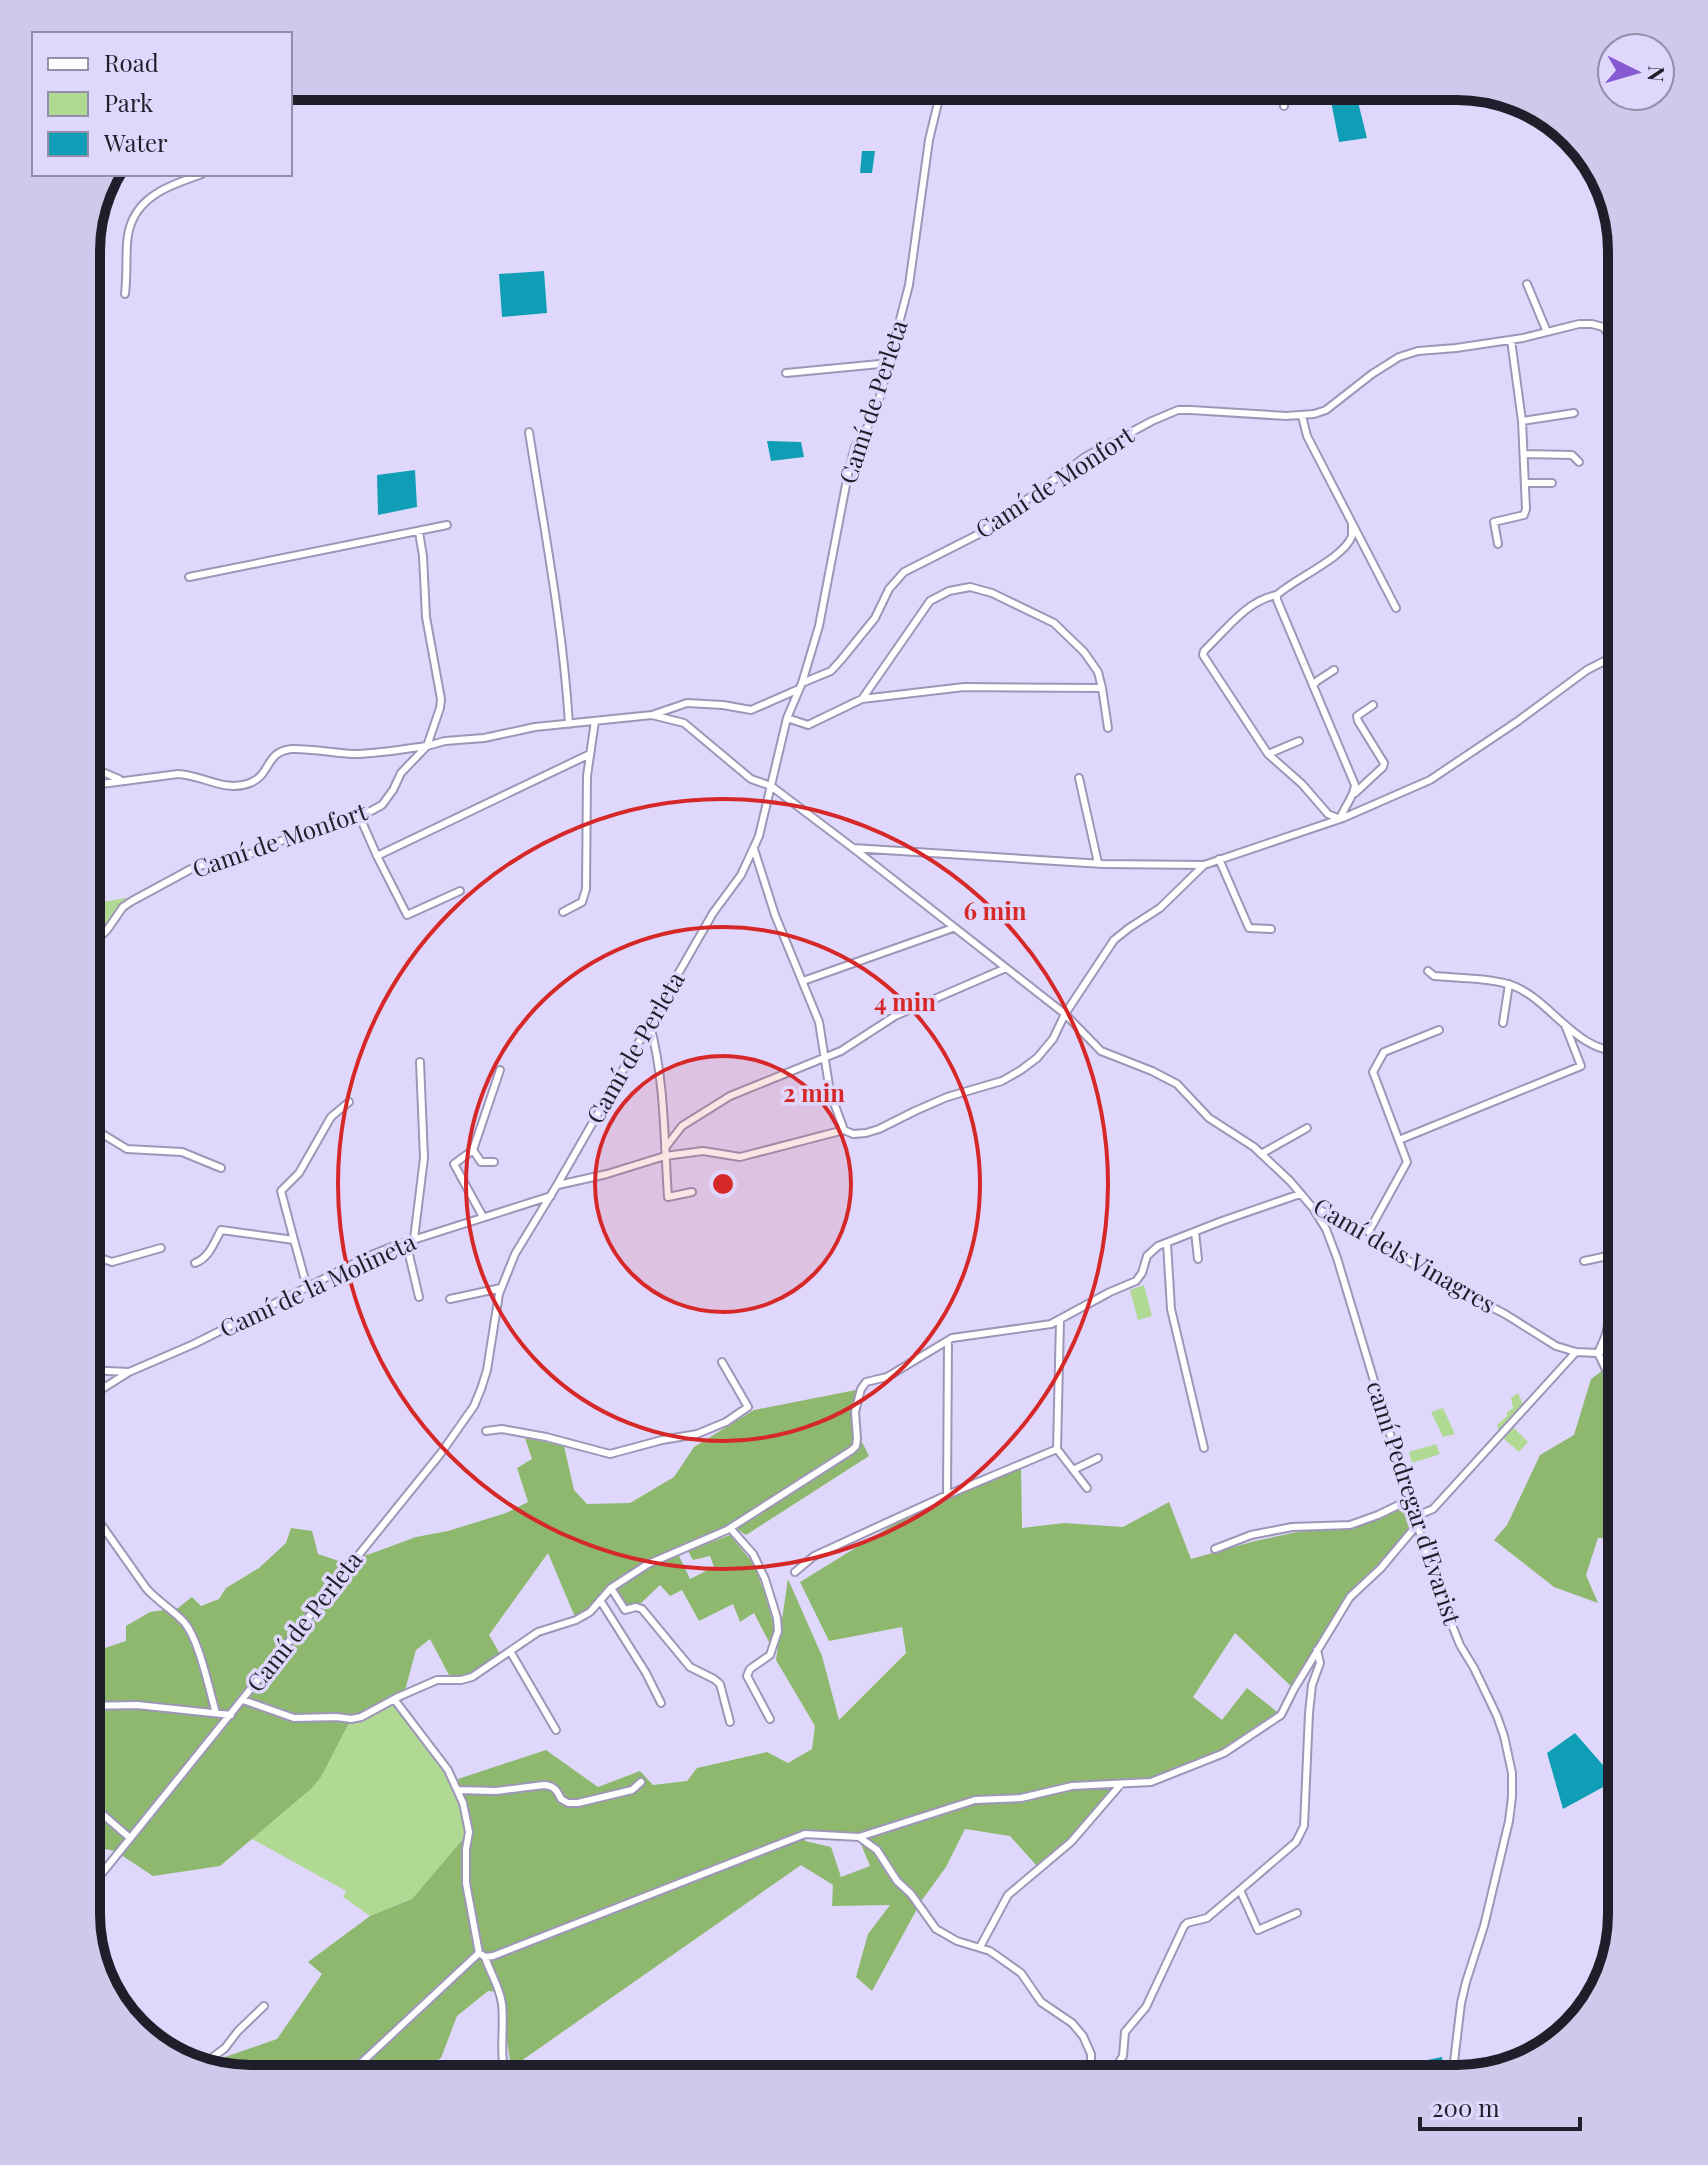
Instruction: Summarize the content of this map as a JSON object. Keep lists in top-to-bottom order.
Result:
{
  "streets": {
    "street": [
      "Camí de Perleta",
      "Camí de Monfort",
      "Camí dels Vinagres",
      "Camí de la Molineta",
      "camí Pedregar d'Evarist"
    ]
  },
  "crossings": [
    ["Camí de Perleta", "Camí de Monfort"],
    ["Camí de Perleta", "Camí dels Vinagres"],
    ["Camí de Perleta", "Camí de la Molineta"],
    ["Camí de Monfort", "Camí dels Vinagres"],
    ["Camí dels Vinagres", "camí Pedregar d'Evarist"]
  ],
  "legend": ["Road", "Park", "Water"],
  "scale_bar": "200 m",
  "north": "right",
  "rings": ["6 min", "4 min", "2 min"]
}
